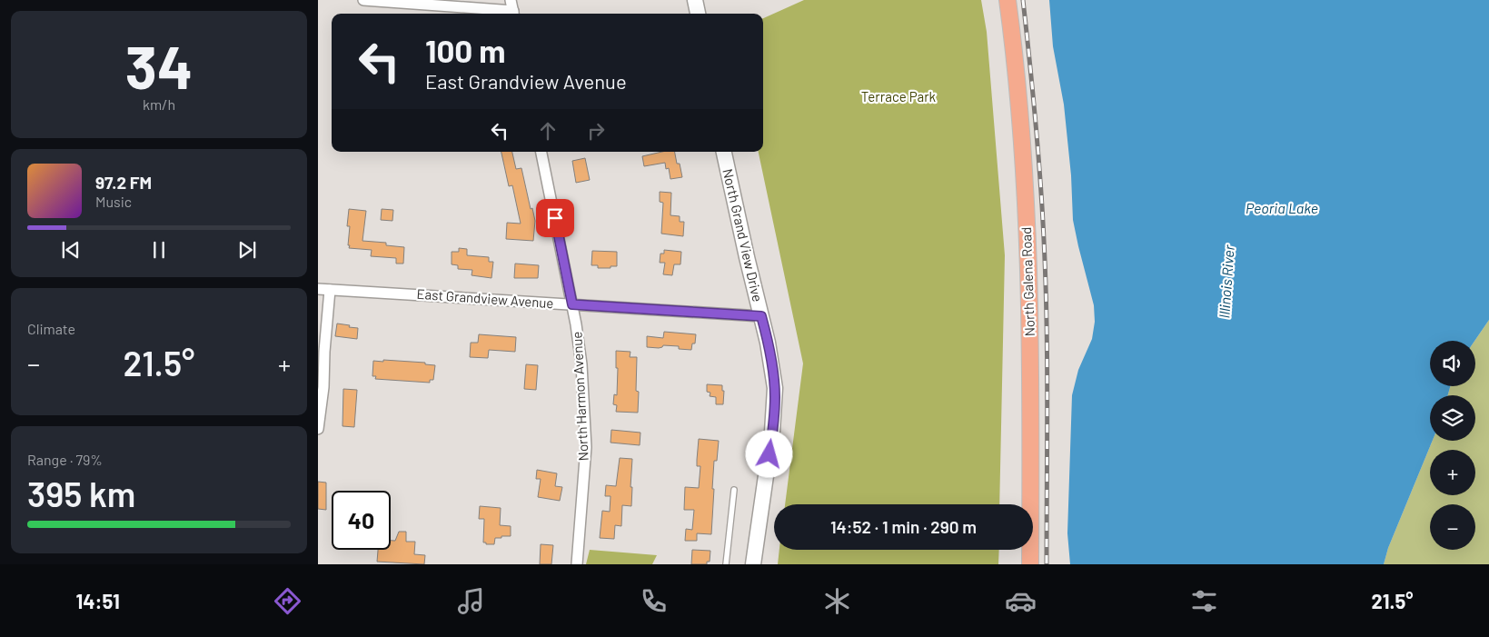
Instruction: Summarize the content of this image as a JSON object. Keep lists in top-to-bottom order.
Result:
{
  "streets": {
    "main road": ["North Galena Road"],
    "street": ["North Grand View Drive", "East Grandview Avenue", "North Harmon Avenue"]
  },
  "crossings": [
    ["North Grand View Drive", "East Grandview Avenue"],
    ["East Grandview Avenue", "North Harmon Avenue"]
  ],
  "water": ["Peoria Lake", "Illinois River"],
  "parks": ["Terrace Park"],
  "page": {
    "tile": [
      ["34", "km/h"],
      "Climate",
      ["Range · 79%", "395 km"]
    ],
    "turn": ["100 m", "East Grandview Avenue"],
    "song": ["97.2 FM", "Music"],
    "map_buttons": ["+", "−"],
    "heat": ["−", "21.5°", "+"],
    "limit": "40",
    "trip": "14:52 · 1 min · 290 m",
    "tabs": ["14:51", "21.5°"]
  }
}
